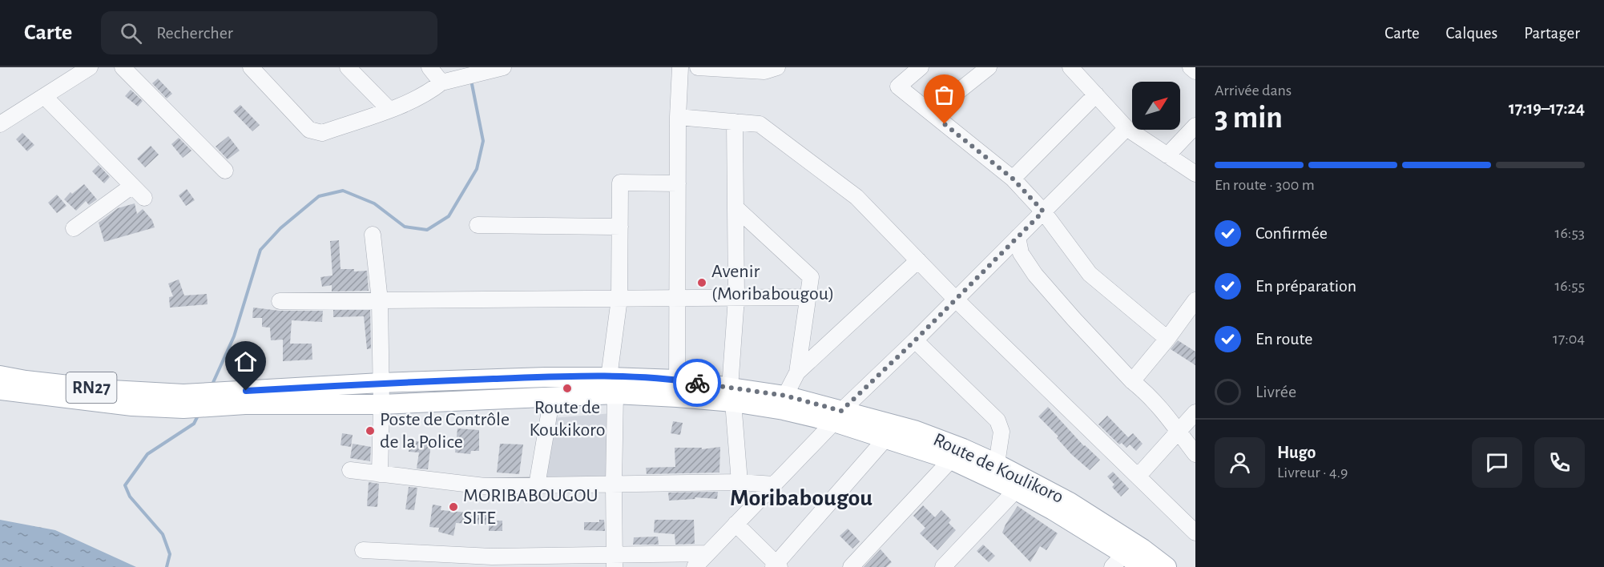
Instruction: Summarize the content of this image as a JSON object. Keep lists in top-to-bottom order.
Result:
{
  "streets": {
    "main road": ["RN27", "Route de Koulikoro"]
  },
  "crossings": [
    ["RN27", "Route de Koulikoro"]
  ],
  "districts": ["Moribabougou"],
  "places": [
    "Avenir (Moribabougou)",
    "Route de Koukikoro",
    "Poste de Contrôle de la Police",
    "MORIBABOUGOU SITE"
  ],
  "north": "top right",
  "page": {
    "header": "Carte",
    "search": "Rechercher",
    "nav": ["Carte", "Calques", "Partager"],
    "heading": ["3 min", "Arrivée dans", "17:19–17:24"],
    "panel": ["Hugo", "Livreur · 4.9"],
    "bar": "En route · 300 m",
    "list": [
      ["Confirmée", "16:53"],
      ["En préparation", "16:55"],
      ["En route", "17:04"],
      "Livrée"
    ]
  }
}
